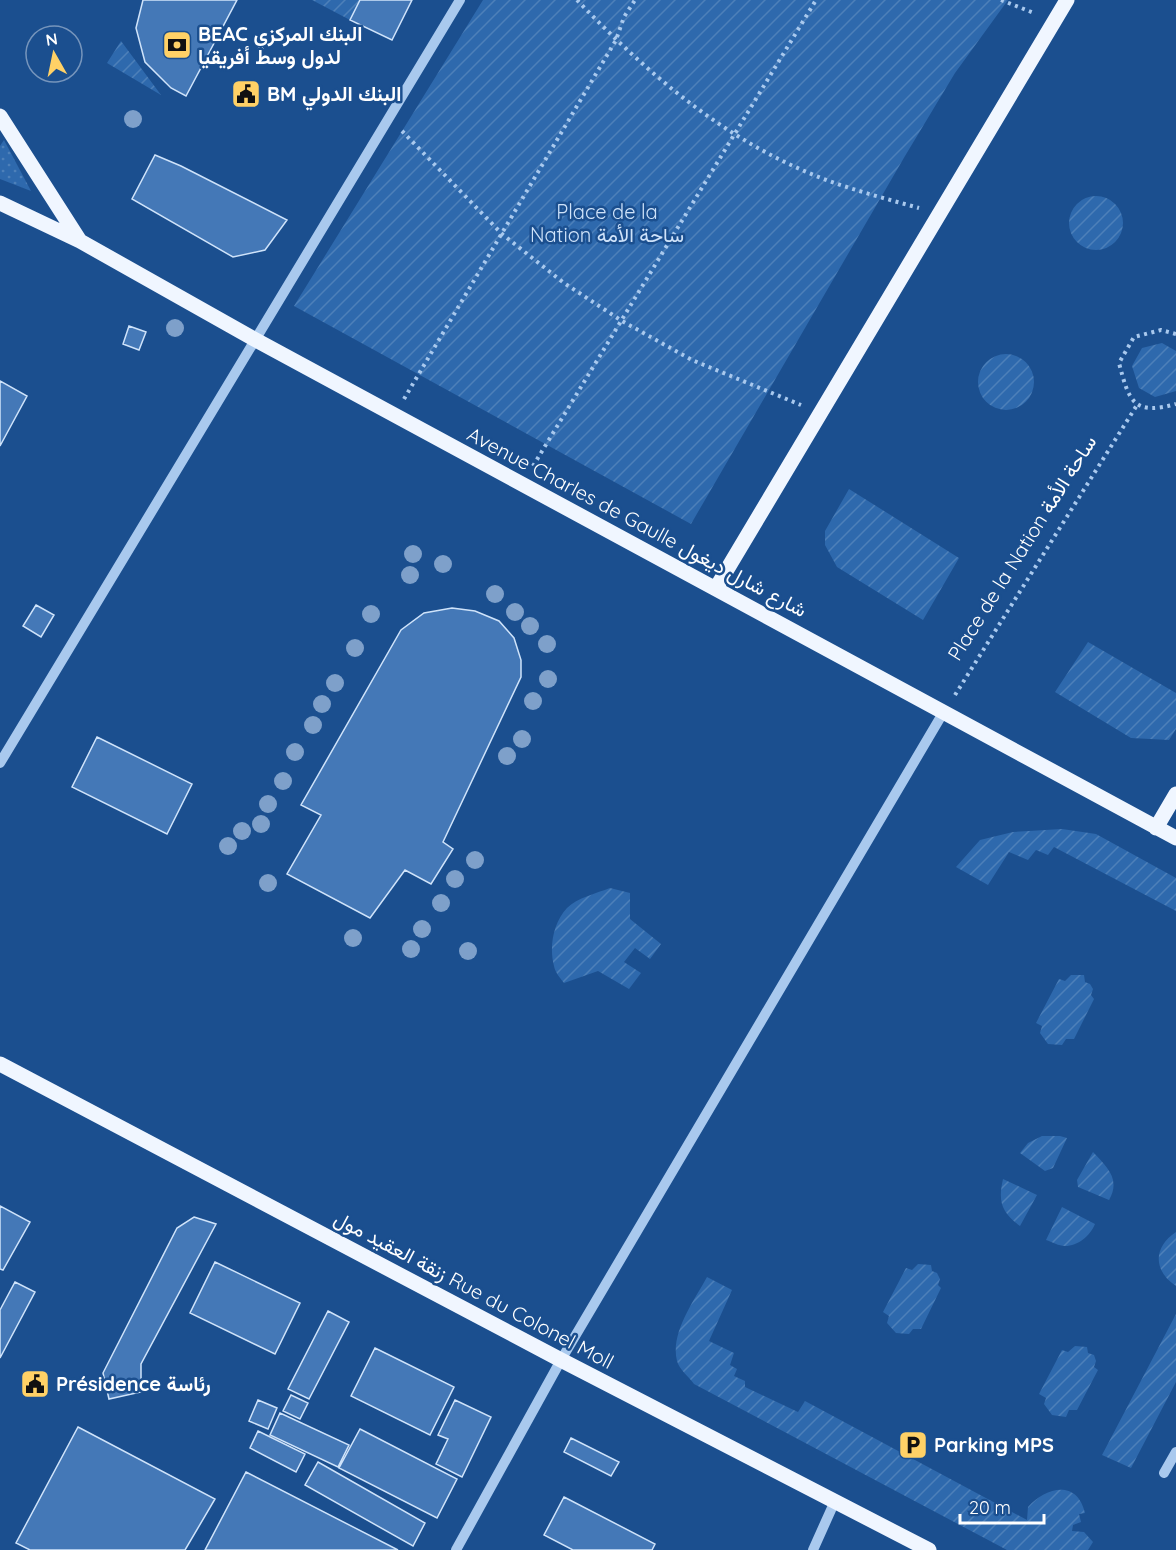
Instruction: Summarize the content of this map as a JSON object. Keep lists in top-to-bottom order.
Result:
{
  "streets": {
    "main road": ["Avenue Charles de Gaulle شارع شارل ديغول", "زنقة العقيد مول Rue du Colonel Moll"],
    "path": ["Place de la Nation ساحة الأمة"]
  },
  "crossings": [
    ["Avenue Charles de Gaulle شارع شارل ديغول", "Place de la Nation ساحة الأمة"]
  ],
  "parks": ["Place de la Nation ساحة الأمة"],
  "places": {
    "bank": ["BEAC البنك المركزي لدول وسط أفريقيا"],
    "public building": ["BM البنك الدولي", "Présidence رئاسة"],
    "parking": ["Parking MPS"]
  },
  "scale_bar": "20 m",
  "north": "top"
}
